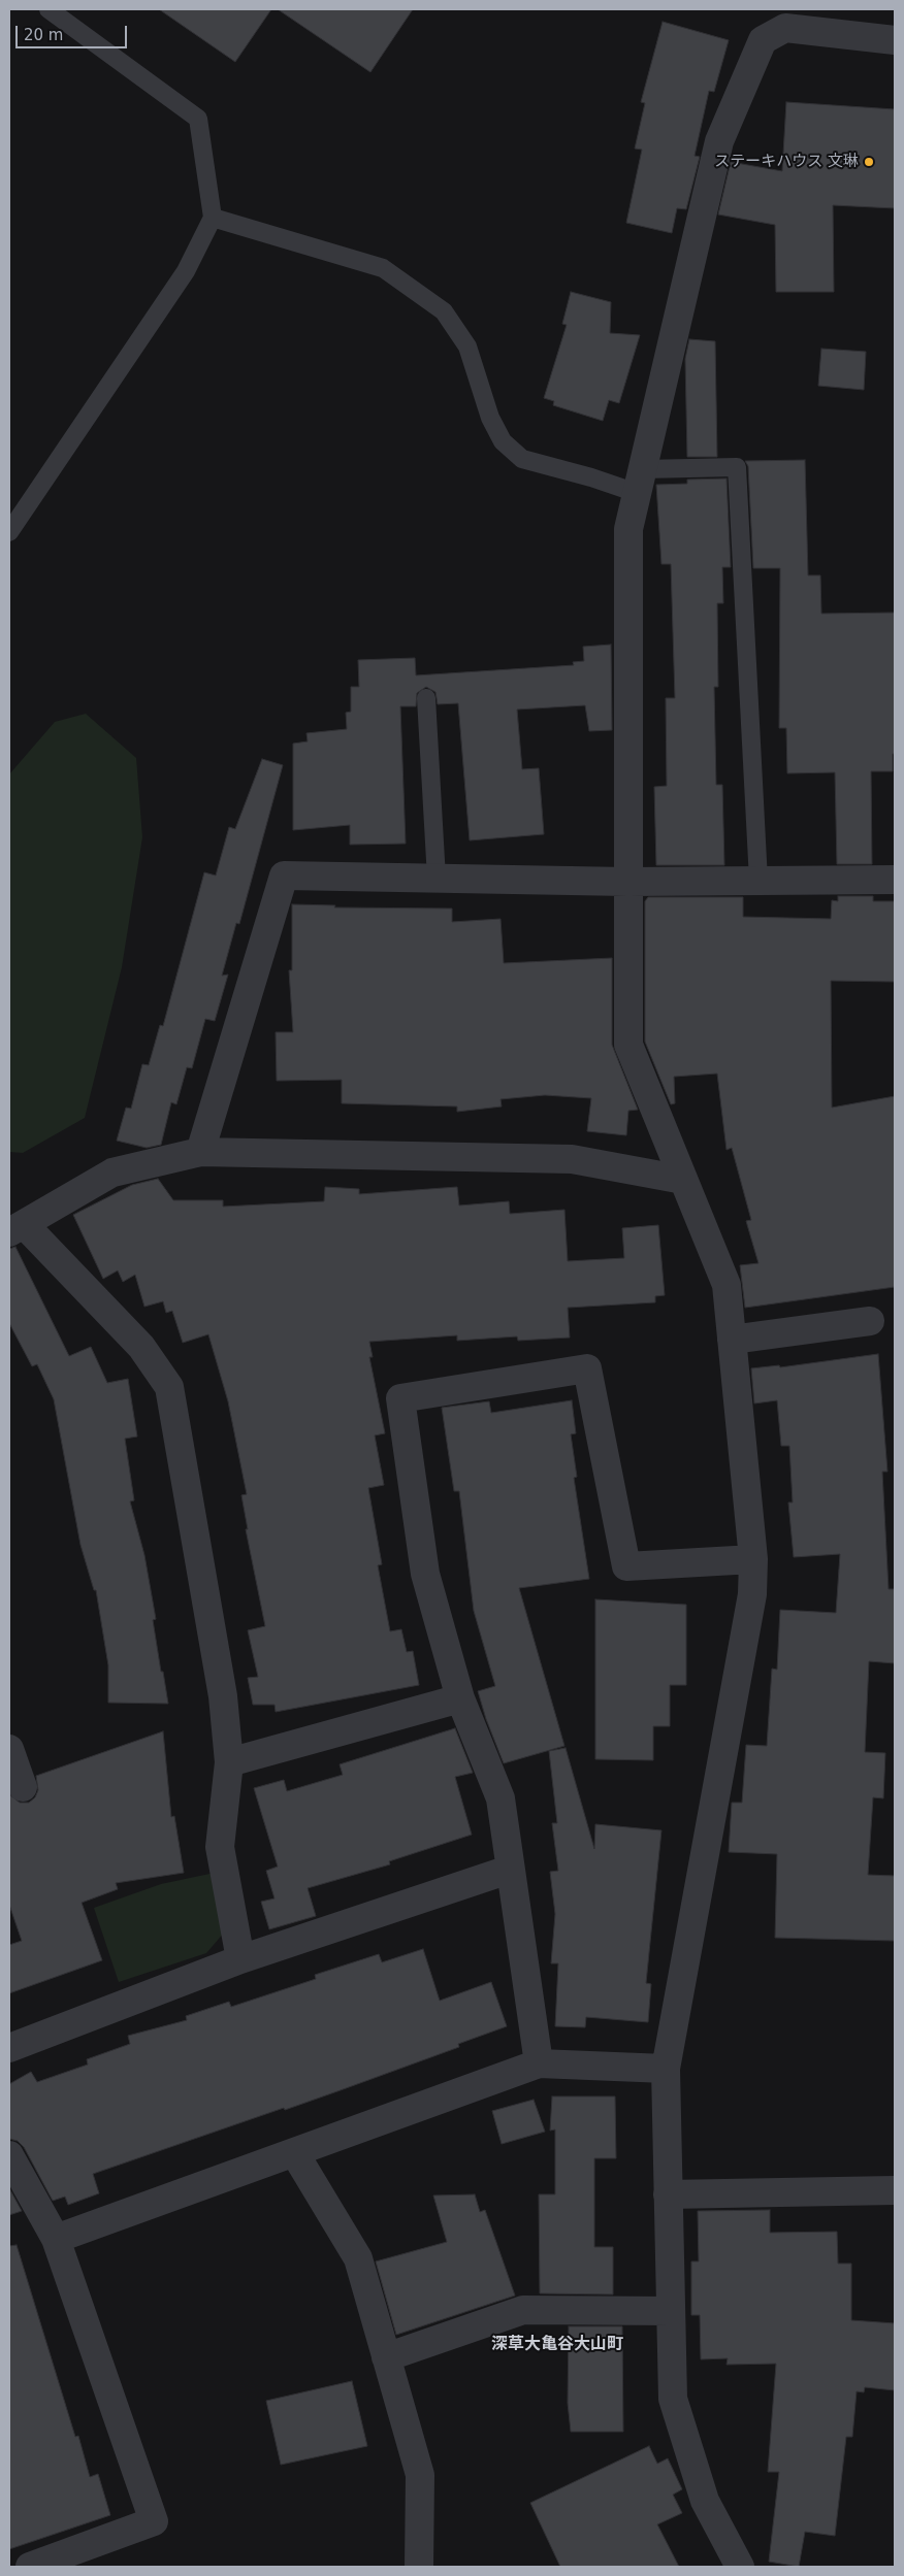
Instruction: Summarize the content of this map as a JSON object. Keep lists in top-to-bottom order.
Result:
{
  "districts": ["深草大亀谷大山町"],
  "places": ["ステーキハウス 文琳"],
  "scale_bar": "20 m"
}
